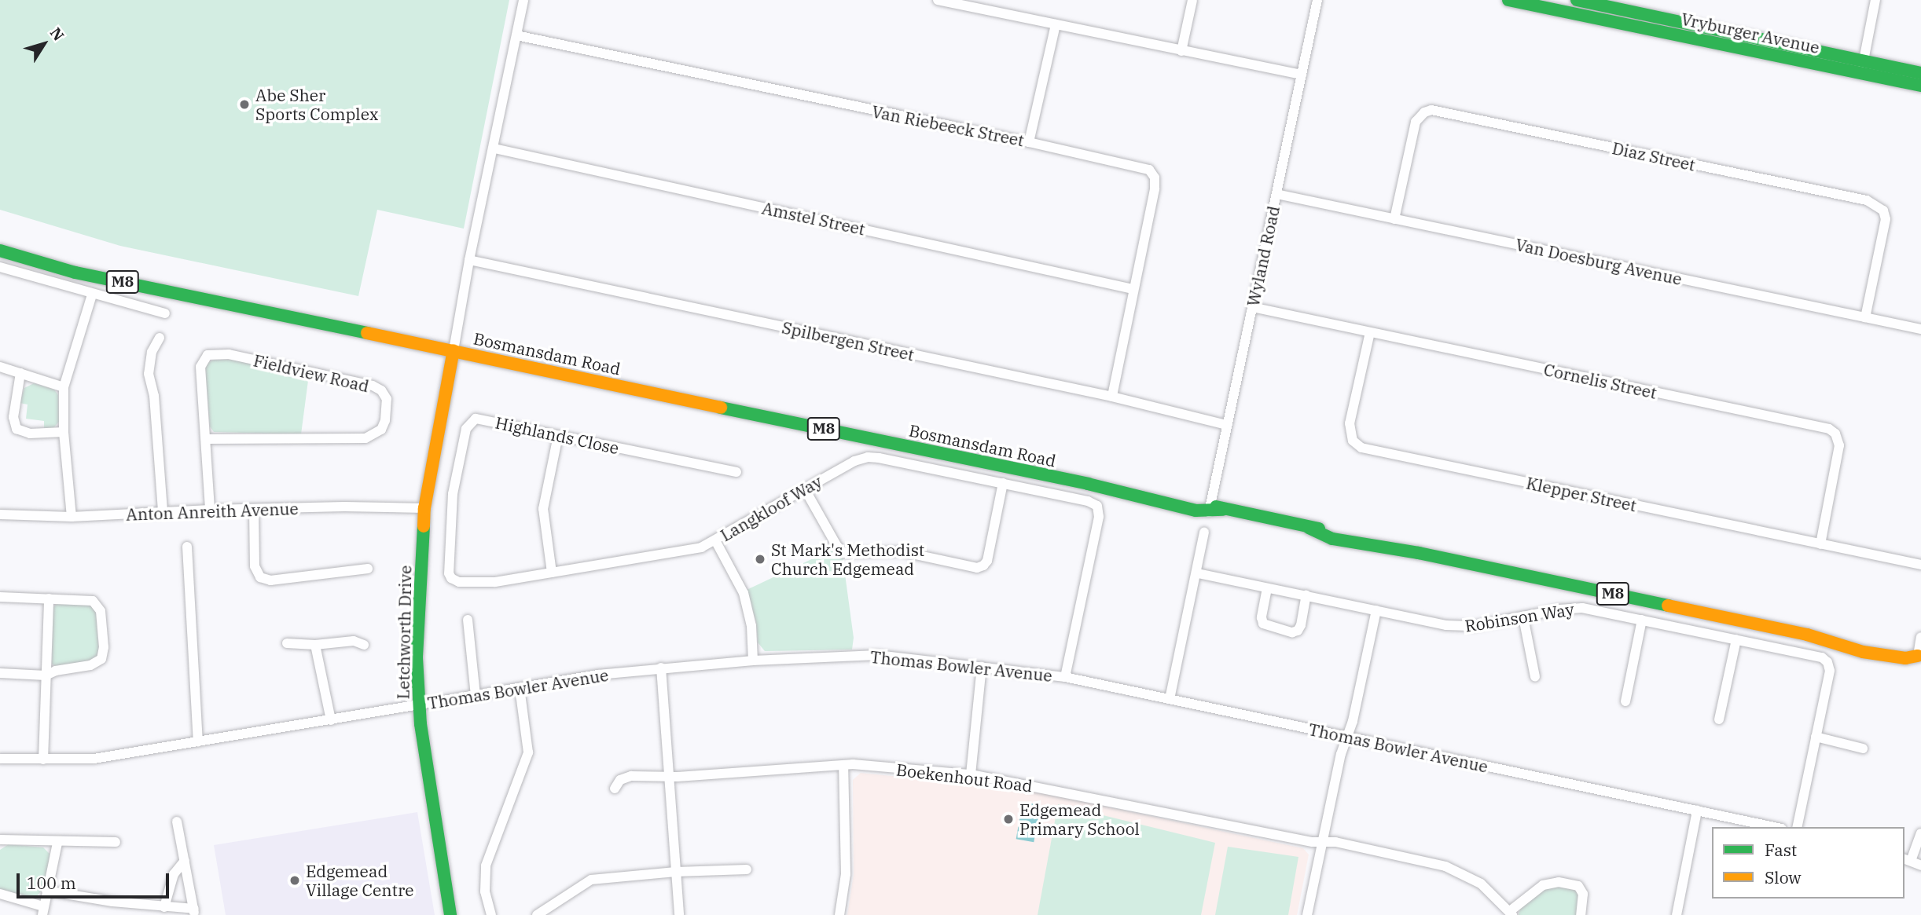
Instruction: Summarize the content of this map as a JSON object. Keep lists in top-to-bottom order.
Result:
{
  "streets": {
    "main road": [
      "Vryburger Avenue",
      "M8",
      "Bosmansdam Road",
      "Letchworth Drive"
    ],
    "street": [
      "Van Riebeeck Street",
      "Diaz Street",
      "Amstel Street",
      "Wyland Road",
      "Van Doesburg Avenue",
      "Spilbergen Street",
      "Fieldview Road",
      "Cornelis Street",
      "Highlands Close",
      "Klepper Street",
      "Langkloof Way",
      "Anton Anreith Avenue",
      "Robinson Way",
      "Thomas Bowler Avenue",
      "Boekenhout Road"
    ]
  },
  "crossings": [
    ["Van Riebeeck Street", "Amstel Street"],
    ["Van Riebeeck Street", "Spilbergen Street"],
    ["Diaz Street", "Van Doesburg Avenue"],
    ["Wyland Road", "Van Doesburg Avenue"],
    ["Wyland Road", "Spilbergen Street"],
    ["Wyland Road", "Bosmansdam Road"],
    ["Wyland Road", "Cornelis Street"],
    ["Bosmansdam Road", "Letchworth Drive"],
    ["Fieldview Road", "Anton Anreith Avenue"],
    ["Cornelis Street", "Klepper Street"],
    ["Highlands Close", "Langkloof Way"],
    ["Langkloof Way", "Thomas Bowler Avenue"],
    ["Anton Anreith Avenue", "Letchworth Drive"],
    ["Letchworth Drive", "Thomas Bowler Avenue"]
  ],
  "places": [
    "Abe Sher Sports Complex",
    "St Mark's Methodist Church Edgemead",
    "Edgemead Primary School",
    "Edgemead Village Centre"
  ],
  "legend": ["Fast", "Slow"],
  "scale_bar": "100 m",
  "north": "top right"
}
